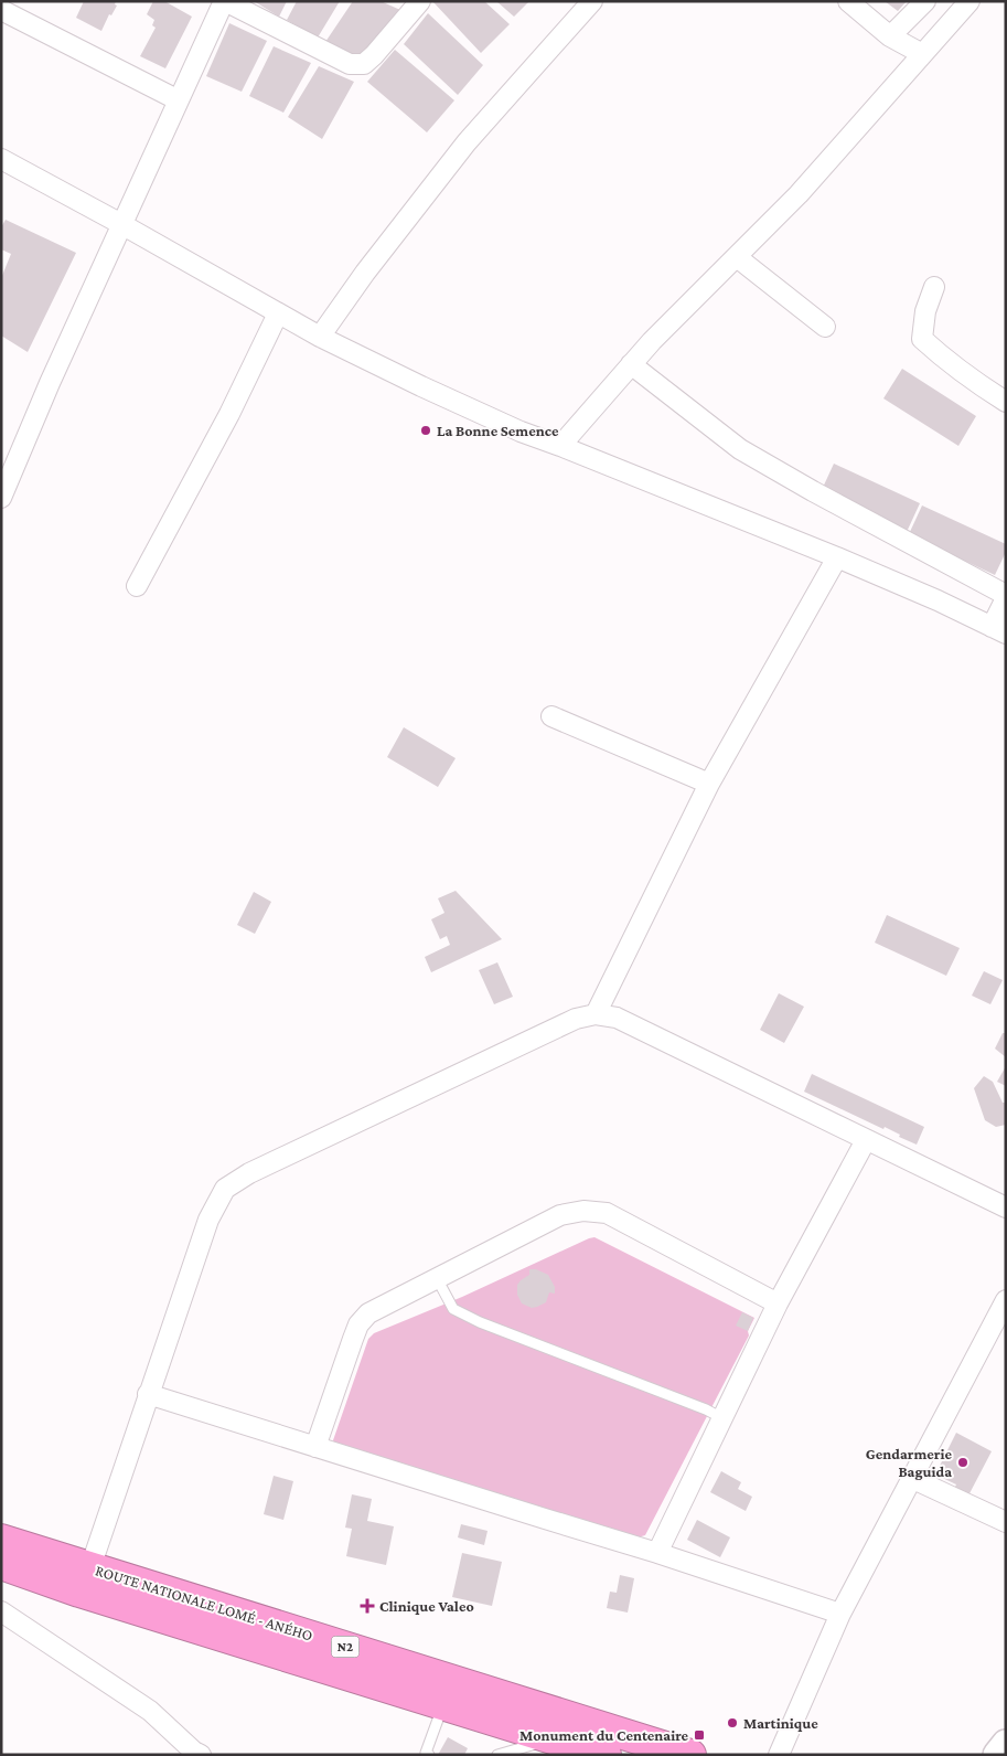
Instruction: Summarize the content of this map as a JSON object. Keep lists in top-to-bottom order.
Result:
{
  "streets": {
    "highway": ["ROUTE NATIONALE LOMÉ - ANÉHO", "N2"]
  },
  "places": {
    "other": ["La Bonne Semence", "Gendarmerie Baguida", "Martinique"],
    "health": ["Clinique Valeo"],
    "transit": ["Monument du Centenaire"]
  }
}
